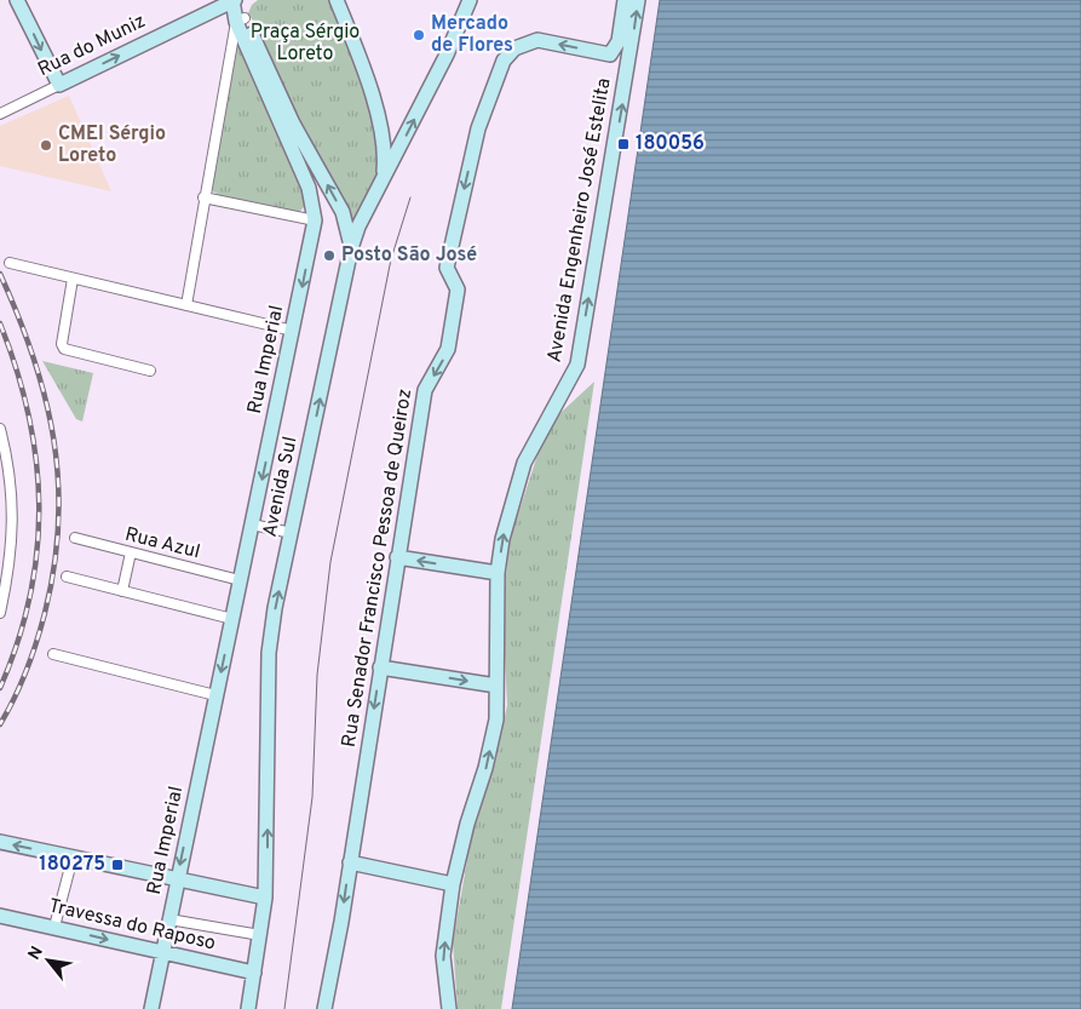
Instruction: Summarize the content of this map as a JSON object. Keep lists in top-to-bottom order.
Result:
{
  "streets": {
    "main road": [
      "Rua do Muniz",
      "Avenida Engenheiro José Estelita",
      "Rua Imperial",
      "Avenida Sul",
      "Rua Senador Francisco Pessoa de Queiroz",
      "Travessa do Raposo"
    ],
    "street": ["Rua Azul"]
  },
  "crossings": [
    ["Rua do Muniz", "Rua Imperial"],
    ["Rua Imperial", "Avenida Sul"],
    ["Rua Imperial", "Rua Azul"],
    ["Rua Imperial", "Travessa do Raposo"],
    ["Avenida Sul", "Travessa do Raposo"]
  ],
  "one_way": [
    "Rua do Muniz",
    "Avenida Engenheiro José Estelita",
    "Avenida Sul",
    "Rua Senador Francisco Pessoa de Queiroz"
  ],
  "parks": ["Praça Sérgio Loreto"],
  "places": {
    "other": ["Mercado de Flores", "CMEI Sérgio Loreto", "Posto São José"],
    "transit": ["180056", "180275"]
  },
  "north": "top left"
}
